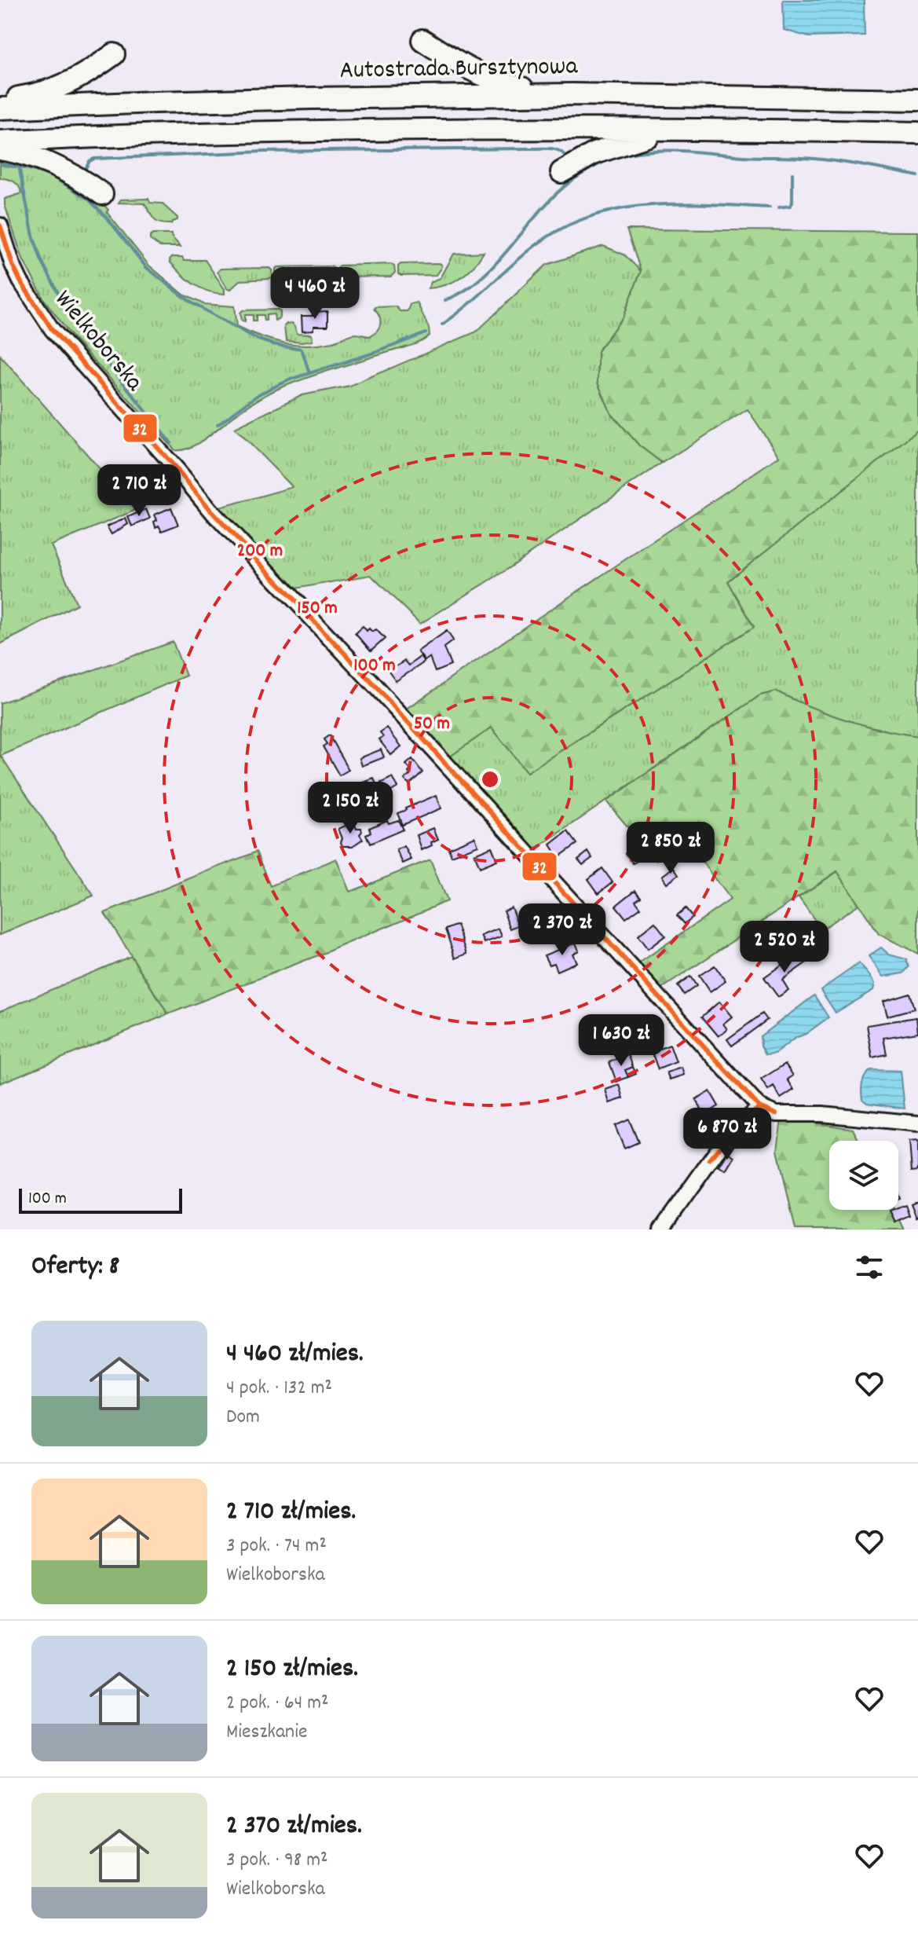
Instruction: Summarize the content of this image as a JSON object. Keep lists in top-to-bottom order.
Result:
{
  "streets": {
    "highway": ["Autostrada Bursztynowa"],
    "street": ["Wielkoborska"]
  },
  "lines": ["transit line 32"],
  "scale_bar": "100 m",
  "page": {
    "price": [
      "4 460 zł",
      "2 710 zł",
      "2 150 zł",
      "2 850 zł",
      "2 370 zł",
      "2 520 zł",
      "1 630 zł",
      "6 870 zł"
    ],
    "scale": "100 m",
    "heading": "Oferty: 8",
    "list": [
      {
        "name": "4 460 zł/mies.",
        "note": "4 pok. · 132 m² · Dom"
      },
      {
        "name": "2 710 zł/mies.",
        "note": "3 pok. · 74 m² · Wielkoborska"
      },
      {
        "name": "2 150 zł/mies.",
        "note": "2 pok. · 64 m² · Mieszkanie"
      },
      {
        "name": "2 370 zł/mies.",
        "note": "3 pok. · 98 m² · Wielkoborska"
      }
    ]
  },
  "rings": [
    "200 m",
    "150 m",
    "100 m",
    "50 m"
  ]
}
